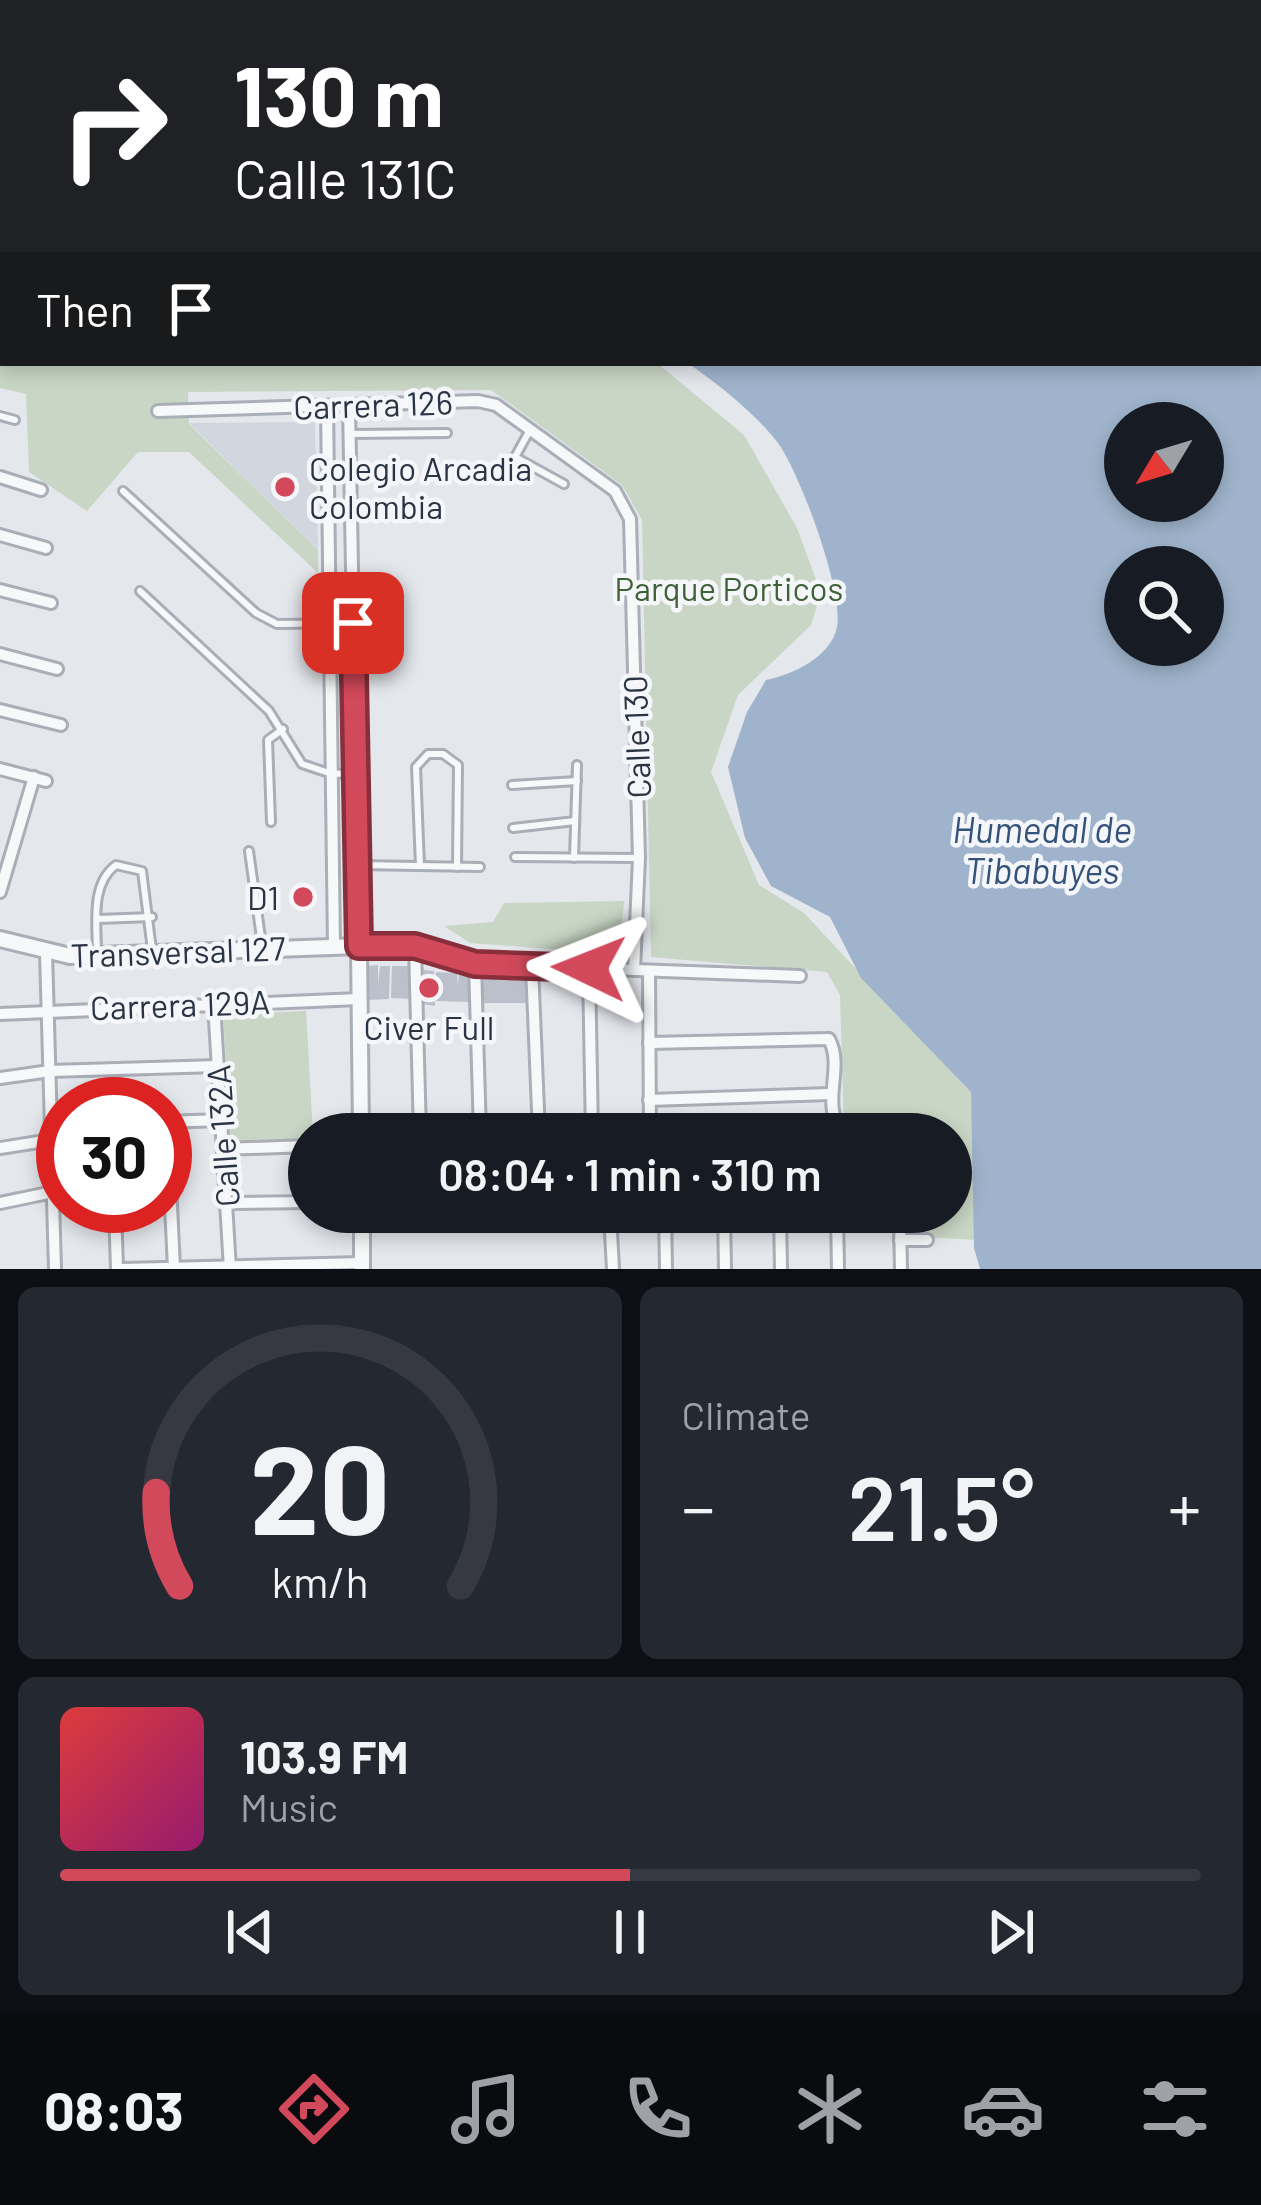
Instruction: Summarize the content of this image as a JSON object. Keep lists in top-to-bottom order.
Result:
{
  "streets": {
    "street": [
      "Carrera 126",
      "Calle 130",
      "Transversal 127",
      "Carrera 129A",
      "Calle 132A"
    ]
  },
  "crossings": [
    ["Carrera 126", "Calle 130"],
    ["Carrera 129A", "Calle 132A"]
  ],
  "water": ["Humedal de Tibabuyes"],
  "parks": ["Parque Porticos"],
  "places": ["Colegio Arcadia Colombia", "D1", "Civer Full"],
  "north": "bottom left",
  "page": {
    "turn": ["130 m", "Calle 131C"],
    "then": "Then",
    "limit": "30",
    "trip": "08:04 · 1 min · 310 m",
    "tile": "Climate",
    "heat": ["−", "21.5°", "+"],
    "song": ["103.9 FM", "Music"],
    "tabs": "08:03",
    "gauge": ["20", "km/h"]
  }
}
